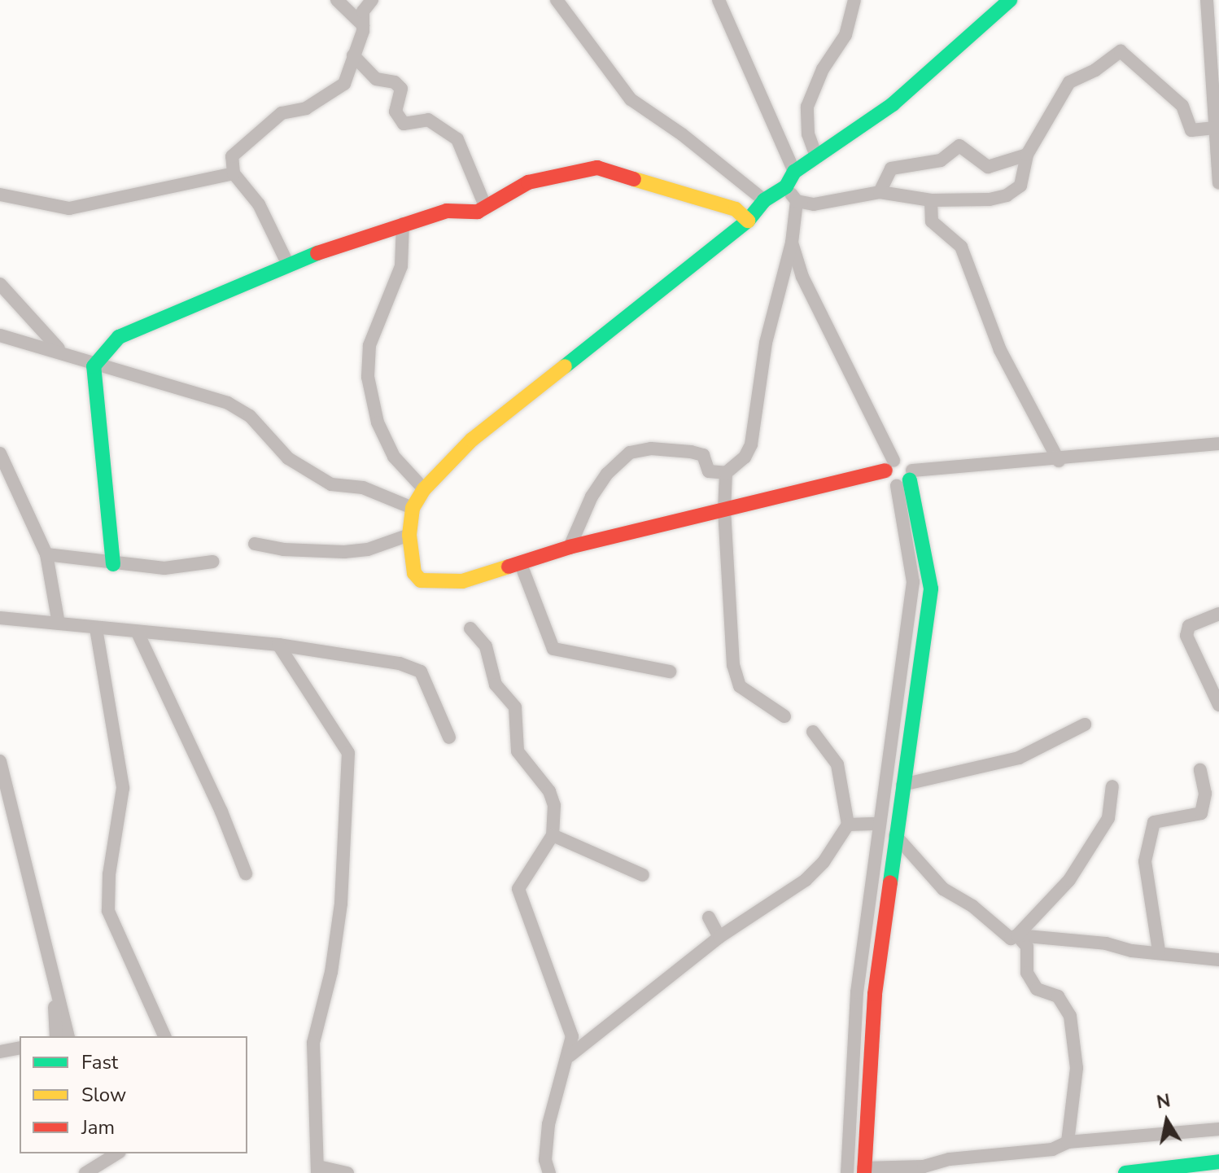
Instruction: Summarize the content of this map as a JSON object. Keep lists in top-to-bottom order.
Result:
{
  "legend": ["Fast", "Slow", "Jam"],
  "north": "top"
}
